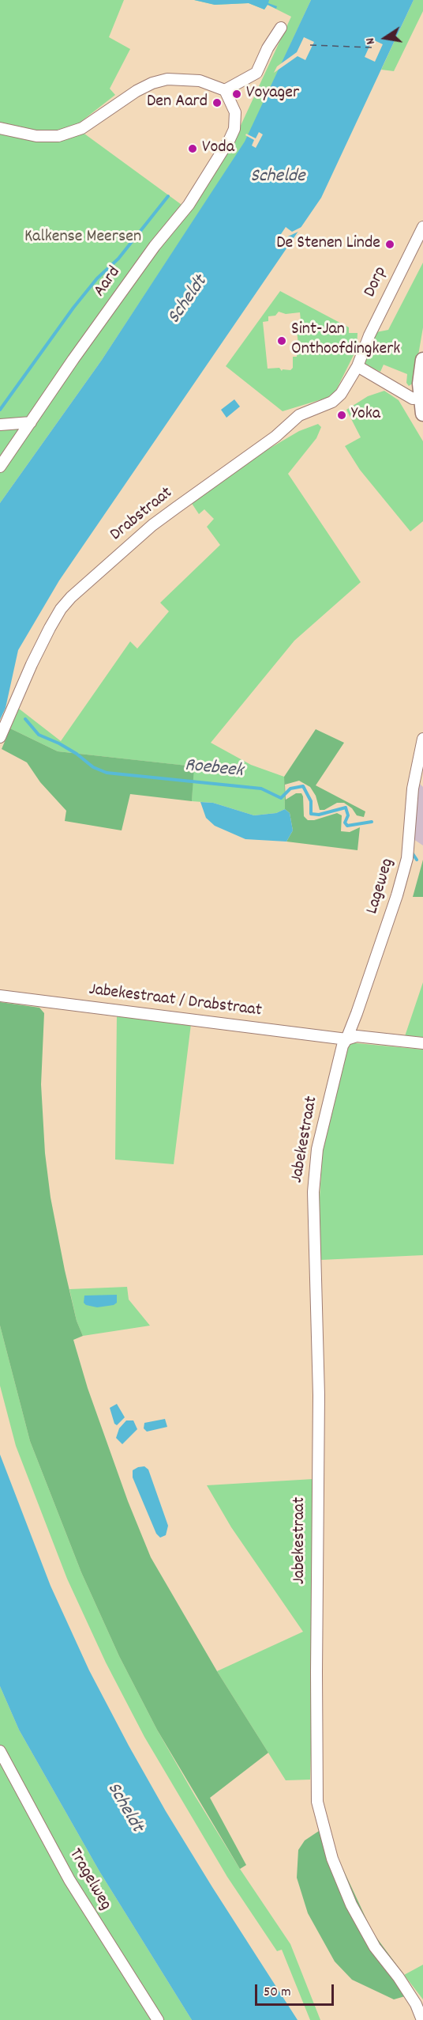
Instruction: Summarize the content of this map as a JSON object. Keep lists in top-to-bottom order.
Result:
{
  "streets": {
    "street": [
      "Aard",
      "Dorp",
      "Drabstraat",
      "Lageweg",
      "Jabekestraat / Drabstraat",
      "Jabekestraat",
      "Tragelweg"
    ]
  },
  "crossings": [
    ["Dorp", "Drabstraat"],
    ["Lageweg", "Jabekestraat / Drabstraat"],
    ["Lageweg", "Jabekestraat"],
    ["Jabekestraat / Drabstraat", "Jabekestraat"]
  ],
  "water": ["Schelde", "Scheldt", "Roebeek"],
  "parks": ["Kalkense Meersen"],
  "places": [
    "Voyager",
    "Den Aard",
    "Voda",
    "De Stenen Linde",
    "Sint-Jan Onthoofdingkerk",
    "Yoka"
  ],
  "scale_bar": "50 m",
  "north": "left"
}
